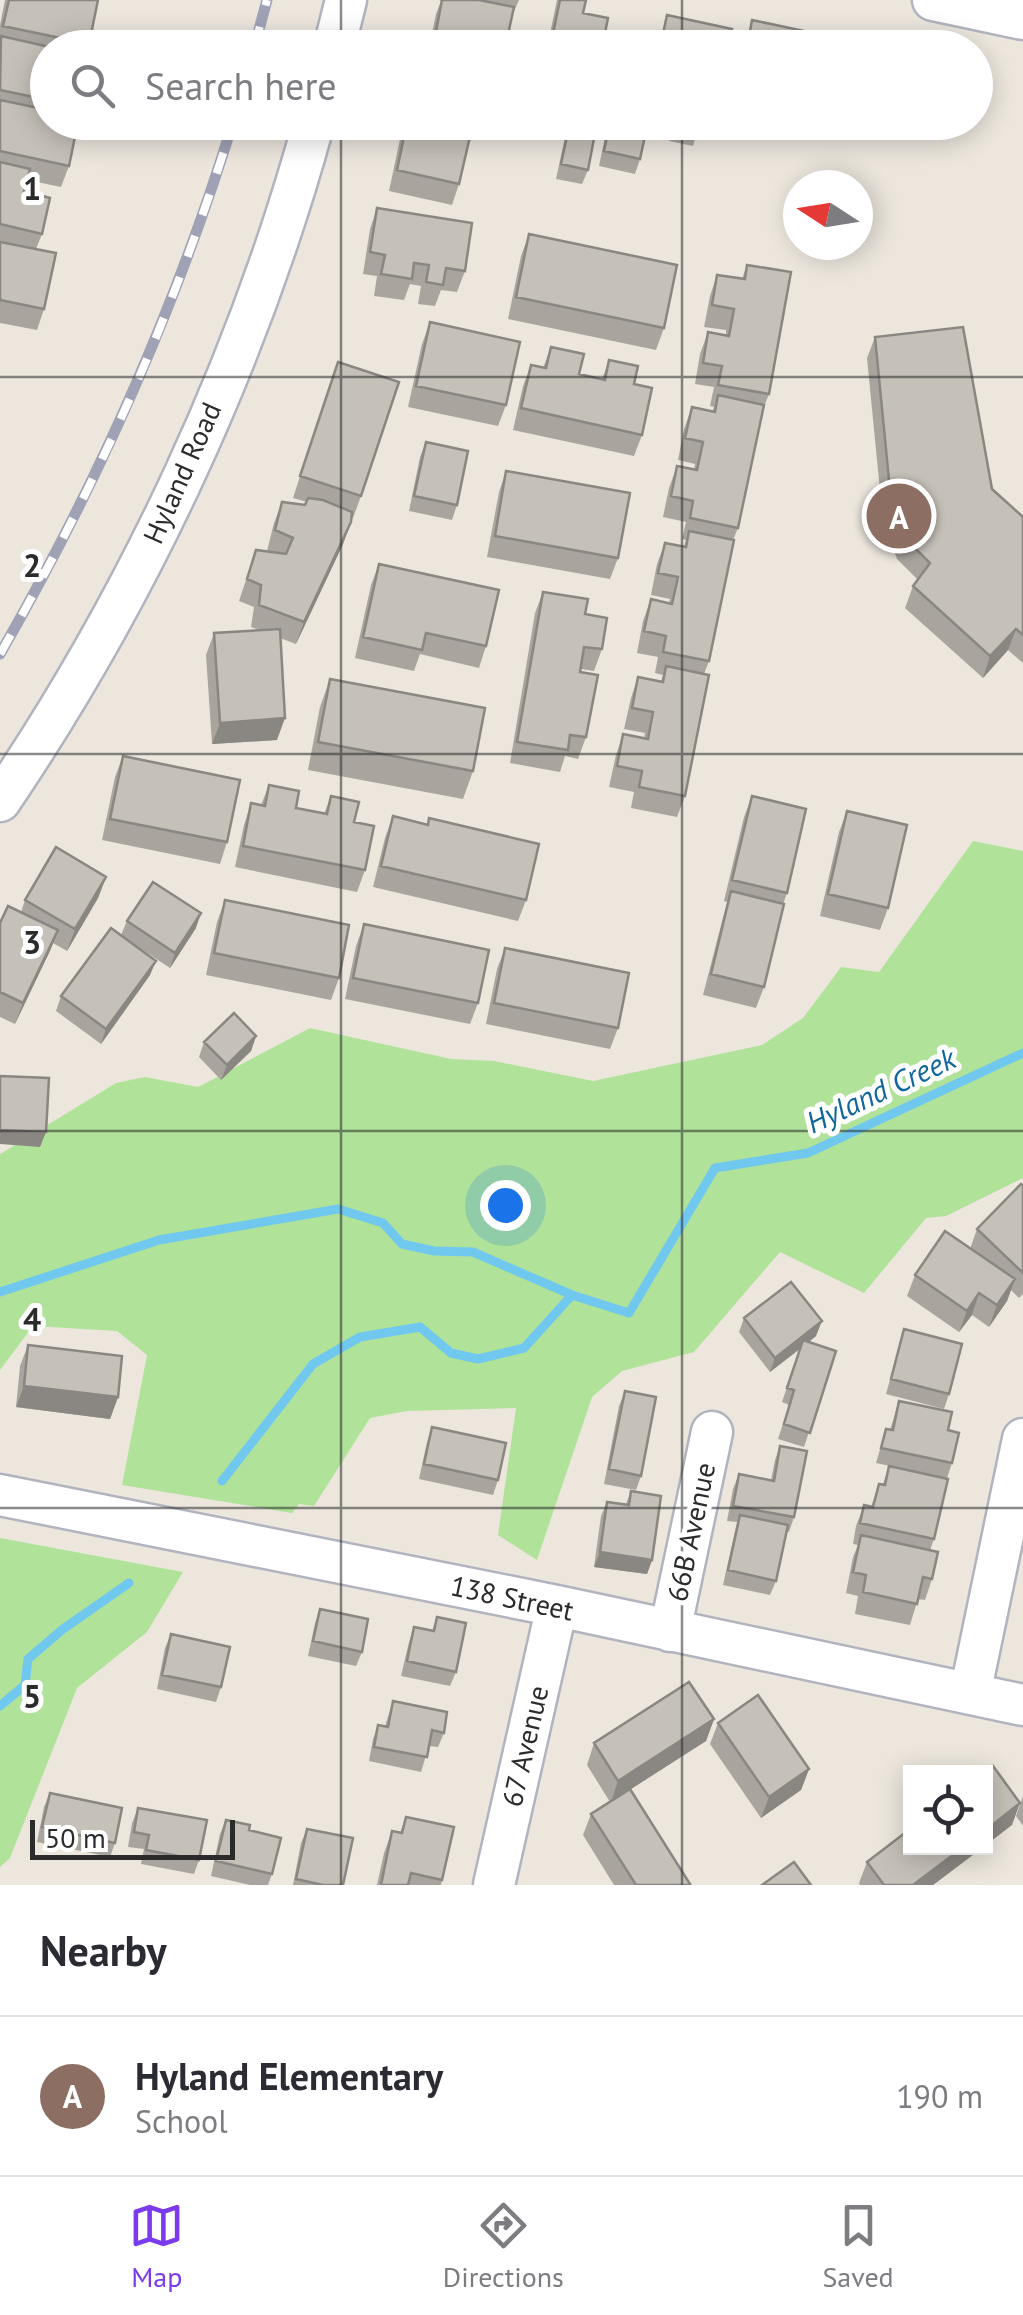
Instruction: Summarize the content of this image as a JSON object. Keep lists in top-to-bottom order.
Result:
{
  "streets": {
    "street": [
      "Hyland Road",
      "66B Avenue",
      "138 Street",
      "67 Avenue"
    ]
  },
  "crossings": [
    ["66B Avenue", "138 Street"],
    ["138 Street", "67 Avenue"]
  ],
  "water": ["Hyland Creek"],
  "scale_bar": "50 m",
  "north": "left",
  "page": {
    "search": "Search here",
    "pins": "A",
    "scale": "50 m",
    "heading": "Nearby",
    "list": [
      {
        "mark": "A",
        "name": "Hyland Elementary",
        "note": "School",
        "value": "190 m"
      }
    ],
    "nav": ["Map", "Directions", "Saved"]
  },
  "grid": {
    "rows": [
      "1",
      "2",
      "3",
      "4",
      "5"
    ]
  }
}
